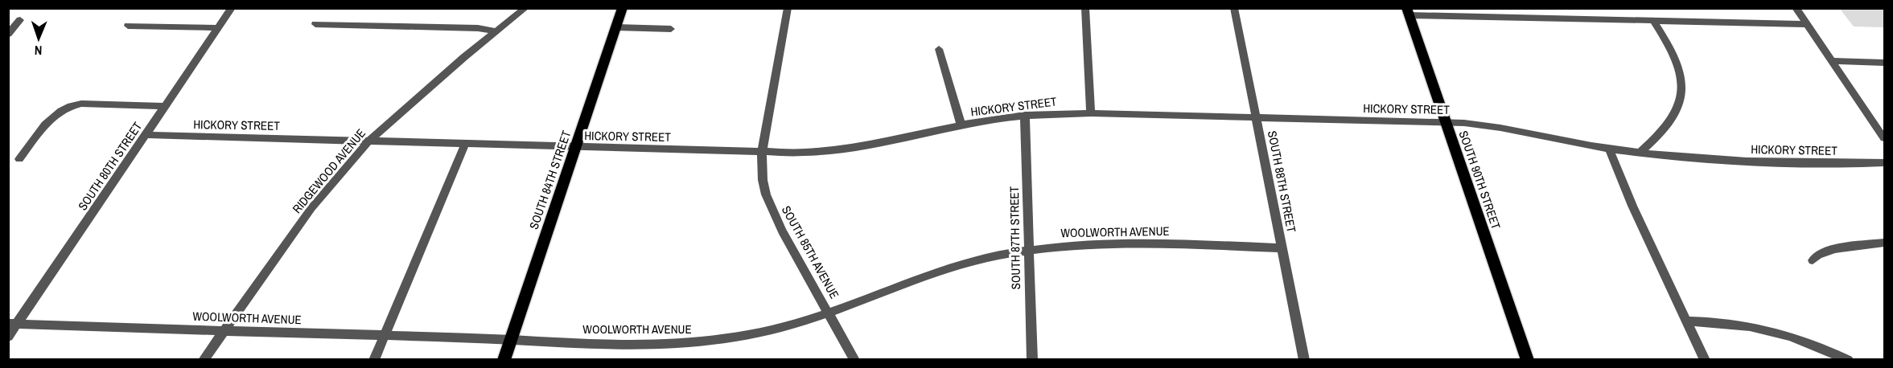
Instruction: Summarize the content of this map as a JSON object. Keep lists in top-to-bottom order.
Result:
{
  "streets": {
    "main road": ["SOUTH 84TH STREET", "SOUTH 90TH STREET"],
    "street": [
      "HICKORY STREET",
      "SOUTH 80TH STREET",
      "RIDGEWOOD AVENUE",
      "SOUTH 88TH STREET",
      "WOOLWORTH AVENUE",
      "SOUTH 87TH STREET",
      "SOUTH 85TH AVENUE"
    ]
  },
  "crossings": [
    ["HICKORY STREET", "SOUTH 80TH STREET"],
    ["HICKORY STREET", "RIDGEWOOD AVENUE"],
    ["HICKORY STREET", "SOUTH 84TH STREET"],
    ["HICKORY STREET", "SOUTH 90TH STREET"],
    ["HICKORY STREET", "SOUTH 88TH STREET"],
    ["HICKORY STREET", "SOUTH 87TH STREET"],
    ["HICKORY STREET", "SOUTH 85TH AVENUE"],
    ["SOUTH 80TH STREET", "WOOLWORTH AVENUE"],
    ["RIDGEWOOD AVENUE", "WOOLWORTH AVENUE"],
    ["SOUTH 84TH STREET", "WOOLWORTH AVENUE"],
    ["SOUTH 88TH STREET", "WOOLWORTH AVENUE"],
    ["WOOLWORTH AVENUE", "SOUTH 87TH STREET"],
    ["WOOLWORTH AVENUE", "SOUTH 85TH AVENUE"]
  ],
  "north": "bottom"
}
